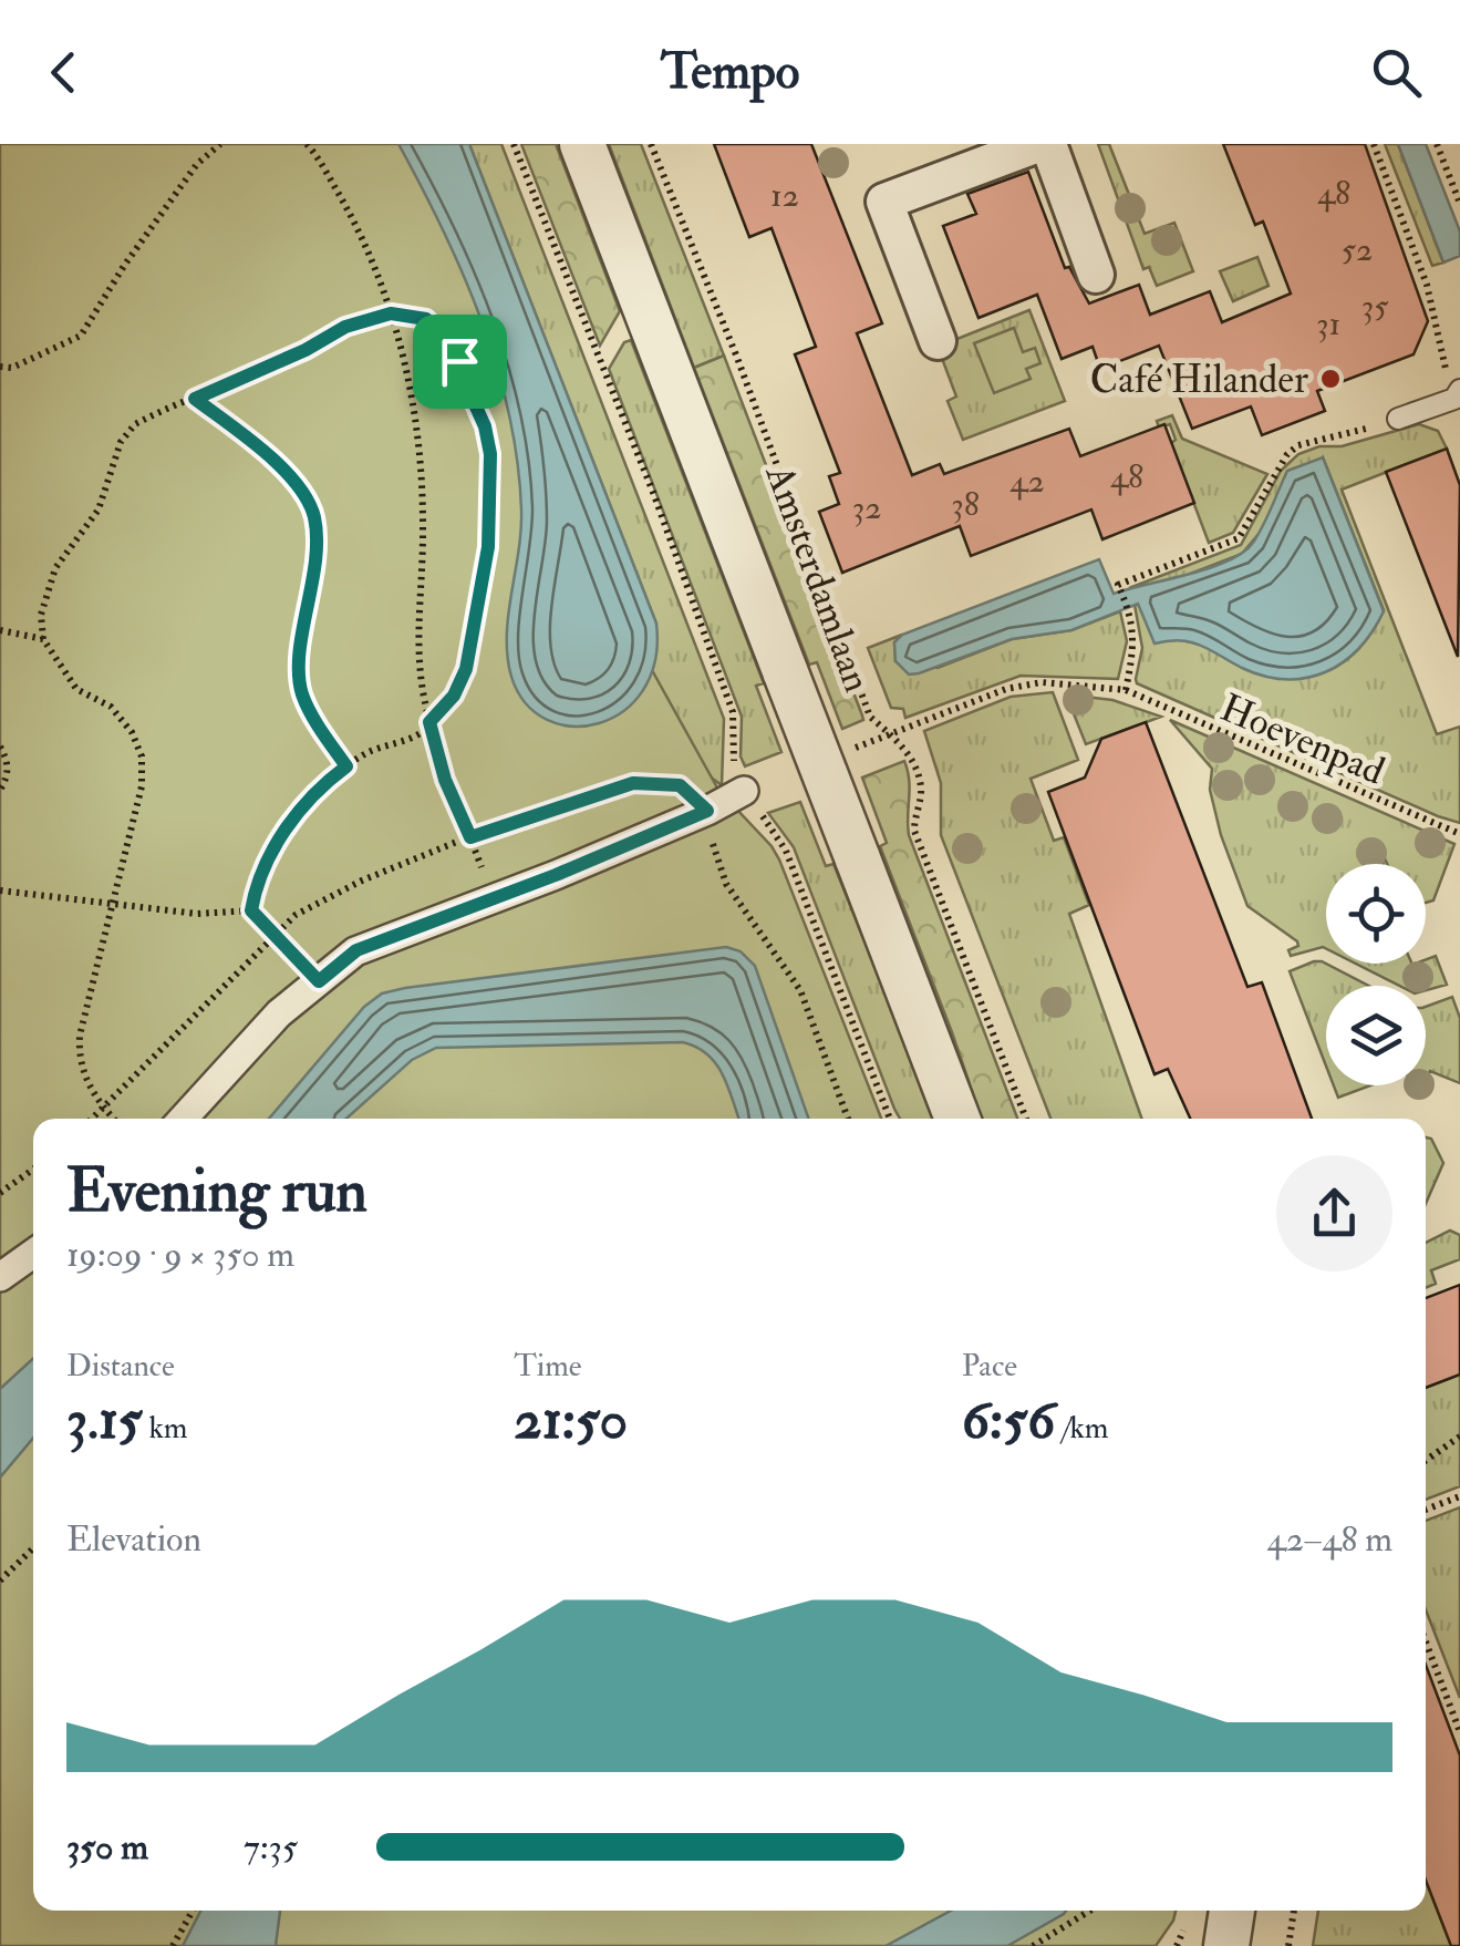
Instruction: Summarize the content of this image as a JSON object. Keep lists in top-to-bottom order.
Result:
{
  "streets": {
    "street": ["Amsterdamlaan"],
    "path": ["Hoevenpad"]
  },
  "crossings": [
    ["Amsterdamlaan", "Hoevenpad"]
  ],
  "places": ["Café Hilander"],
  "house_numbers": [
    "48",
    "12",
    "52",
    "35",
    "31",
    "48",
    "42",
    "38",
    "32"
  ],
  "page": {
    "header": "Tempo",
    "heading": ["Evening run", "19:09 · 9 × 350 m"],
    "stats": [
      ["Distance", "3.15 km"],
      ["Time", "21:50"],
      ["Pace", "6:56 /km"]
    ],
    "chart": ["Elevation", "42–48 m"],
    "list": [
      {
        "name": "350 m",
        "note": "7:35"
      }
    ]
  }
}
